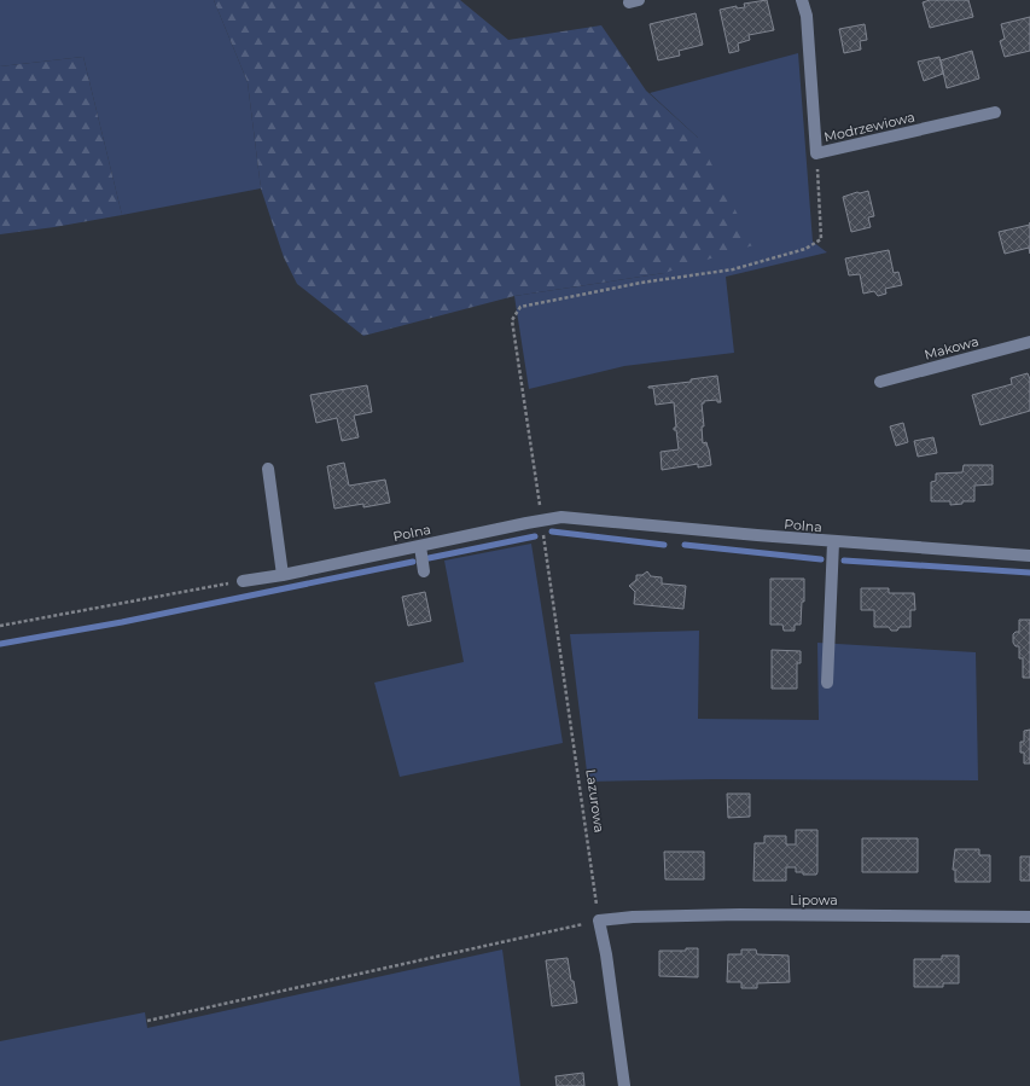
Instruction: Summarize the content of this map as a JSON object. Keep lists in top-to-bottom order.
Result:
{
  "streets": {
    "street": [
      "Modrzewiowa",
      "Makowa",
      "Polna",
      "Lipowa"
    ],
    "path": ["Lazurowa"]
  },
  "crossings": [
    ["Modrzewiowa", "Lazurowa"],
    ["Polna", "Lazurowa"],
    ["Lazurowa", "Lipowa"]
  ]
}
